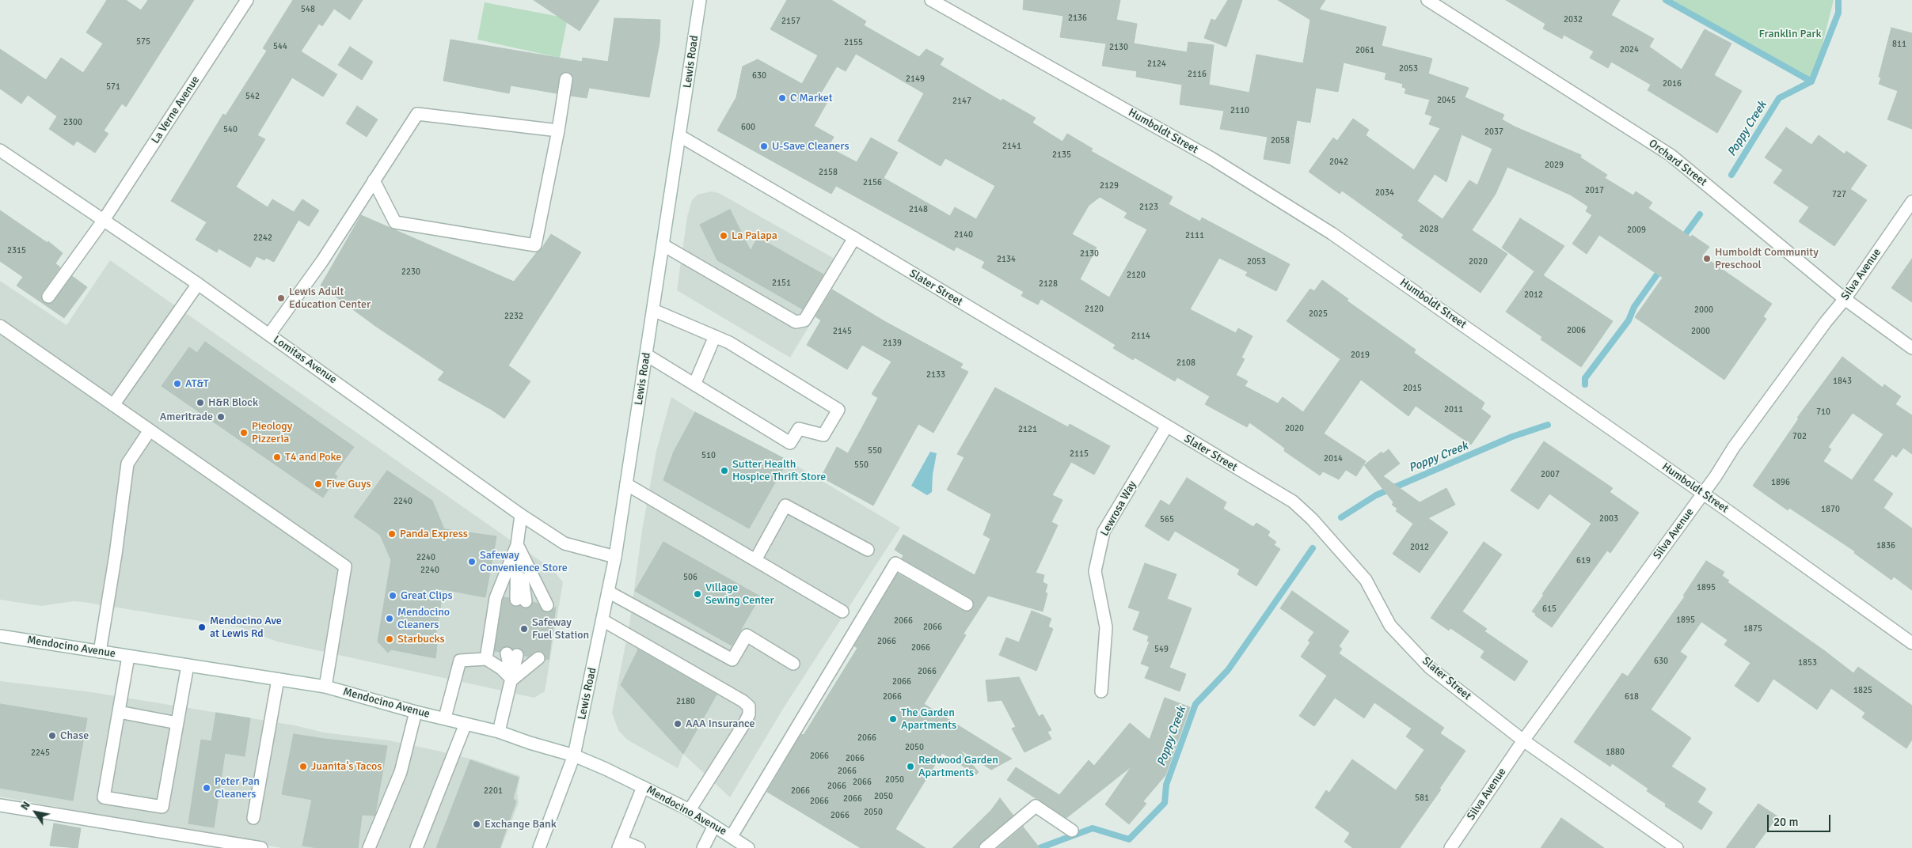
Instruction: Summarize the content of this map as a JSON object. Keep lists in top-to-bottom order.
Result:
{
  "streets": {
    "street": [
      "Lewis Road",
      "La Verne Avenue",
      "Humboldt Street",
      "Orchard Street",
      "Silva Avenue",
      "Slater Street",
      "Lomitas Avenue",
      "Lewrosa Way",
      "Mendocino Avenue"
    ]
  },
  "crossings": [
    ["Lewis Road", "Slater Street"],
    ["Lewis Road", "Lomitas Avenue"],
    ["Lewis Road", "Mendocino Avenue"],
    ["La Verne Avenue", "Lomitas Avenue"],
    ["Humboldt Street", "Silva Avenue"],
    ["Orchard Street", "Silva Avenue"],
    ["Silva Avenue", "Slater Street"],
    ["Slater Street", "Lewrosa Way"]
  ],
  "water": ["Poppy Creek"],
  "parks": ["Franklin Park"],
  "places": [
    "C Market",
    "U-Save Cleaners",
    "La Palapa",
    "Humboldt Community Preschool",
    "Lewis Adult Education Center",
    "AT&T",
    "H&R Block",
    "Ameritrade",
    "Pieology Pizzeria",
    "T4 and Poke",
    "Sutter Health Hospice Thrift Store",
    "Five Guys",
    "Panda Express",
    "Safeway Convenience Store",
    "Village Sewing Center",
    "Great Clips",
    "Mendocino Cleaners",
    "Mendocino Ave at Lewis Rd",
    "Safeway Fuel Station",
    "Starbucks",
    "The Garden Apartments",
    "AAA Insurance",
    "Chase",
    "Juanita's Tacos",
    "Redwood Garden Apartments",
    "Peter Pan Cleaners",
    "Exchange Bank"
  ],
  "house_numbers": [
    "548",
    "2136",
    "2032",
    "2157",
    "575",
    "2155",
    "811",
    "544",
    "2130",
    "2024",
    "2061",
    "2124",
    "2053",
    "2116",
    "630",
    "2149",
    "2016",
    "571",
    "542",
    "2045",
    "2147",
    "2110",
    "2300",
    "600",
    "540",
    "2037",
    "2058",
    "2141",
    "2135",
    "2042",
    "2029",
    "2158",
    "2156",
    "2129",
    "2017",
    "2034",
    "727",
    "2123",
    "2148",
    "2028",
    "2009",
    "2140",
    "2111",
    "2242",
    "2315",
    "2130",
    "2134",
    "2053",
    "2020",
    "2230",
    "2120",
    "2151",
    "2128",
    "2012",
    "2120",
    "2000",
    "2025",
    "2232",
    "2006",
    "2145",
    "2000",
    "2114",
    "2139",
    "2019",
    "2108",
    "2133",
    "1843",
    "2015",
    "2011",
    "710",
    "2020",
    "2121",
    "702",
    "550",
    "2115",
    "510",
    "2014",
    "550",
    "2007",
    "1896",
    "2240",
    "1870",
    "2003",
    "565",
    "1836",
    "2012",
    "2240",
    "619",
    "2240",
    "506",
    "1895",
    "615",
    "1895",
    "2066",
    "2066",
    "1875",
    "2066",
    "2066",
    "549",
    "630",
    "1853",
    "2066",
    "2066",
    "1825",
    "2066",
    "618",
    "2180",
    "2066",
    "2050",
    "1880",
    "2245",
    "2066",
    "2066",
    "2066",
    "2050",
    "2066",
    "2066",
    "2201",
    "2066",
    "2050",
    "581",
    "2066",
    "2066",
    "2050",
    "2066"
  ],
  "scale_bar": "20 m",
  "north": "top left"
}
